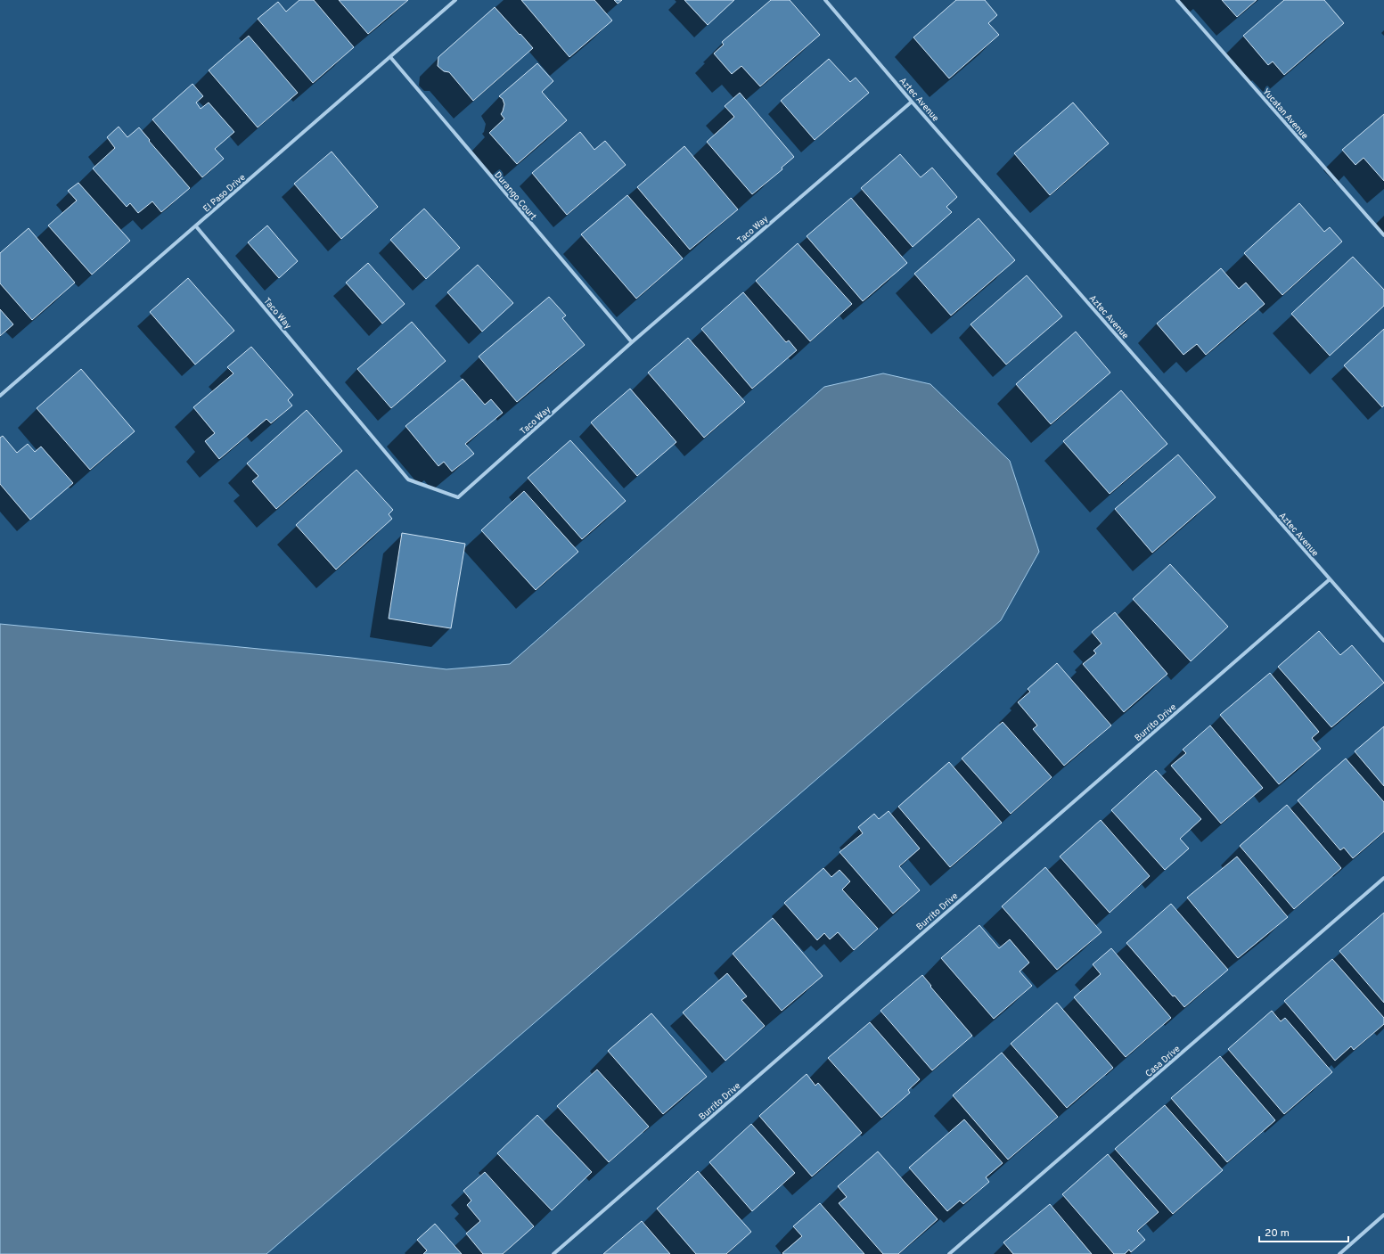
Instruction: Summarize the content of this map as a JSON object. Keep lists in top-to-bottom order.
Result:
{
  "streets": {
    "street": [
      "Aztec Avenue",
      "Yucatan Avenue",
      "El Paso Drive",
      "Durango Court",
      "Taco Way",
      "Burrito Drive",
      "Casa Drive"
    ]
  },
  "crossings": [
    ["Aztec Avenue", "Taco Way"],
    ["Aztec Avenue", "Burrito Drive"],
    ["El Paso Drive", "Durango Court"],
    ["El Paso Drive", "Taco Way"],
    ["Durango Court", "Taco Way"]
  ],
  "scale_bar": "20 m"
}
